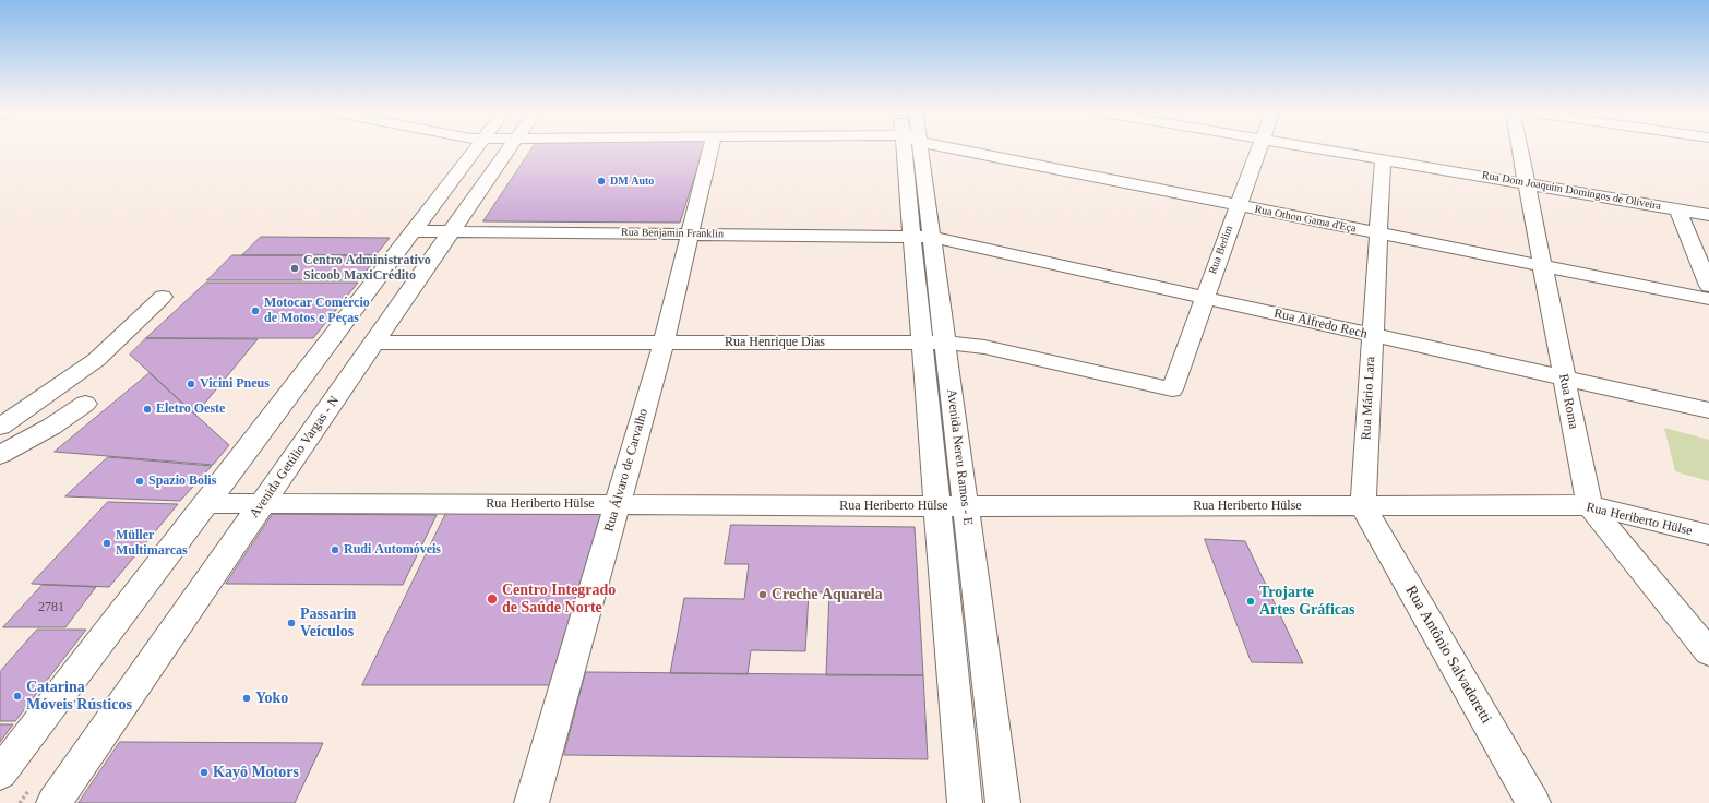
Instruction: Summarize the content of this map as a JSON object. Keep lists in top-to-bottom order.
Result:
{
  "streets": {
    "street": [
      "Rua Dom Joaquim Domingos de Oliveira",
      "Rua Othon Gama d'Eça",
      "Rua Benjamin Franklin",
      "Rua Berlim",
      "Rua Alfredo Rech",
      "Rua Henrique Dias",
      "Rua Mário Lara",
      "Rua Roma",
      "Avenida Getúlio Vargas - N",
      "Avenida Nereu Ramos - E",
      "Rua Álvaro de Carvalho",
      "Rua Heriberto Hülse",
      "Rua Antônio Salvadoretti"
    ]
  },
  "crossings": [
    ["Rua Dom Joaquim Domingos de Oliveira", "Rua Mário Lara"],
    ["Rua Dom Joaquim Domingos de Oliveira", "Rua Roma"],
    ["Rua Othon Gama d'Eça", "Rua Berlim"],
    ["Rua Othon Gama d'Eça", "Rua Mário Lara"],
    ["Rua Othon Gama d'Eça", "Rua Roma"],
    ["Rua Benjamin Franklin", "Rua Alfredo Rech"],
    ["Rua Benjamin Franklin", "Avenida Getúlio Vargas - N"],
    ["Rua Benjamin Franklin", "Avenida Nereu Ramos - E"],
    ["Rua Benjamin Franklin", "Rua Álvaro de Carvalho"],
    ["Rua Berlim", "Rua Alfredo Rech"],
    ["Rua Berlim", "Rua Henrique Dias"],
    ["Rua Alfredo Rech", "Rua Mário Lara"],
    ["Rua Alfredo Rech", "Rua Roma"],
    ["Rua Alfredo Rech", "Avenida Nereu Ramos - E"],
    ["Rua Henrique Dias", "Avenida Getúlio Vargas - N"],
    ["Rua Henrique Dias", "Avenida Nereu Ramos - E"],
    ["Rua Henrique Dias", "Rua Álvaro de Carvalho"],
    ["Rua Mário Lara", "Rua Heriberto Hülse"],
    ["Rua Mário Lara", "Rua Antônio Salvadoretti"],
    ["Rua Roma", "Rua Heriberto Hülse"],
    ["Avenida Getúlio Vargas - N", "Rua Heriberto Hülse"],
    ["Avenida Nereu Ramos - E", "Rua Heriberto Hülse"],
    ["Rua Álvaro de Carvalho", "Rua Heriberto Hülse"],
    ["Rua Heriberto Hülse", "Rua Antônio Salvadoretti"]
  ],
  "places": [
    "DM Auto",
    "Centro Administrativo Sicoob MaxiCrédito",
    "Motocar Comércio de Motos e Peças",
    "Vicini Pneus",
    "Eletro Oeste",
    "Spazio Bolis",
    "Müller Multimarcas",
    "Rudi Automóveis",
    "Creche Aquarela",
    "Centro Integrado de Saúde Norte",
    "Trojarte Artes Gráficas",
    "Passarin Veículos",
    "Catarina Móveis Rústicos",
    "Yoko",
    "Kayô Motors"
  ],
  "house_numbers": ["2781"]
}
